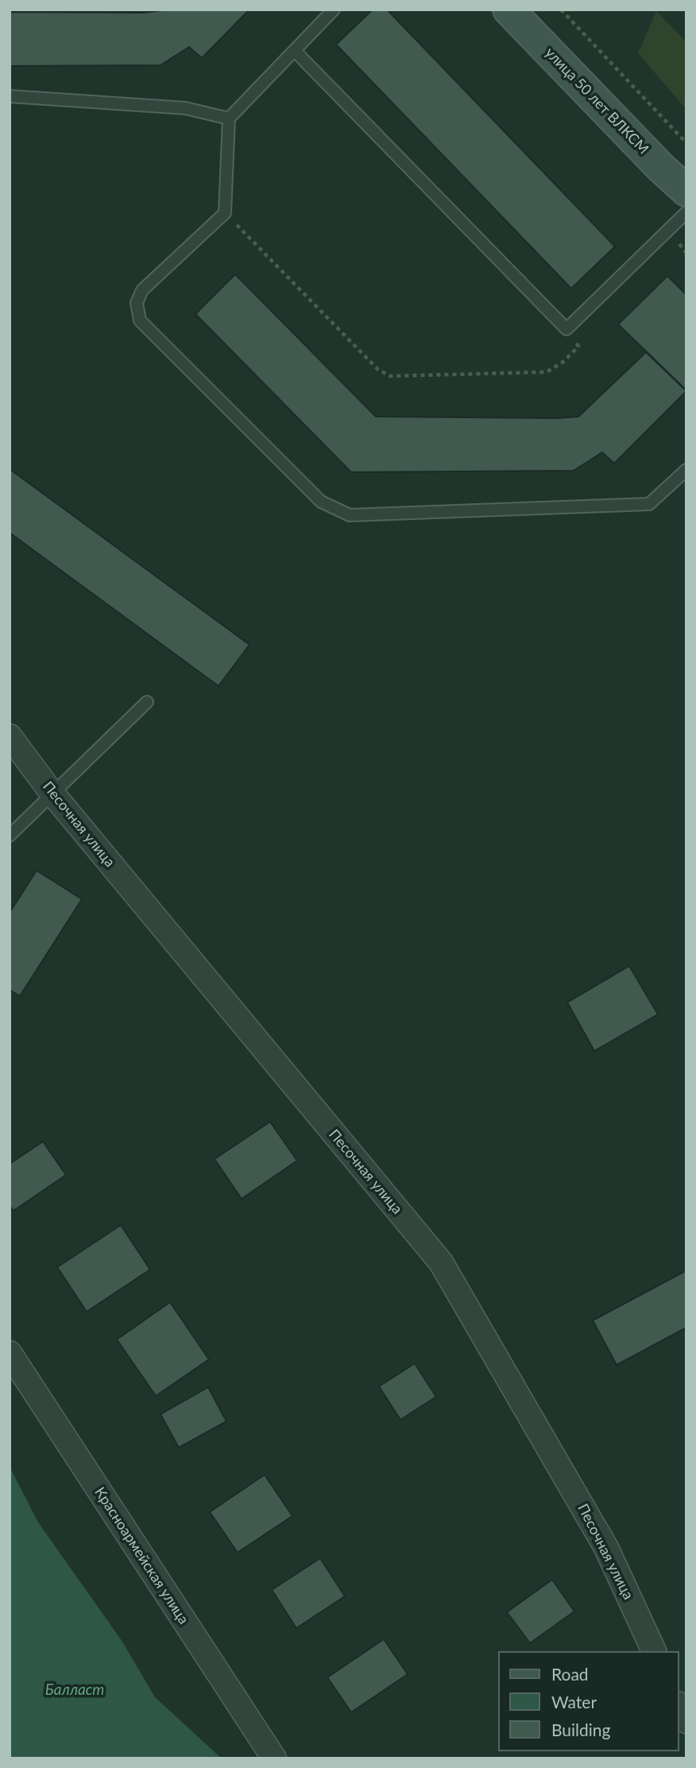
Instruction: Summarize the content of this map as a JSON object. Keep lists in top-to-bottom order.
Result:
{
  "streets": {
    "main road": ["улица 50 лет ВЛКСМ"],
    "street": ["Песочная улица", "Красноармейская улица"]
  },
  "water": ["Балласт"],
  "legend": ["Road", "Water", "Building"]
}
